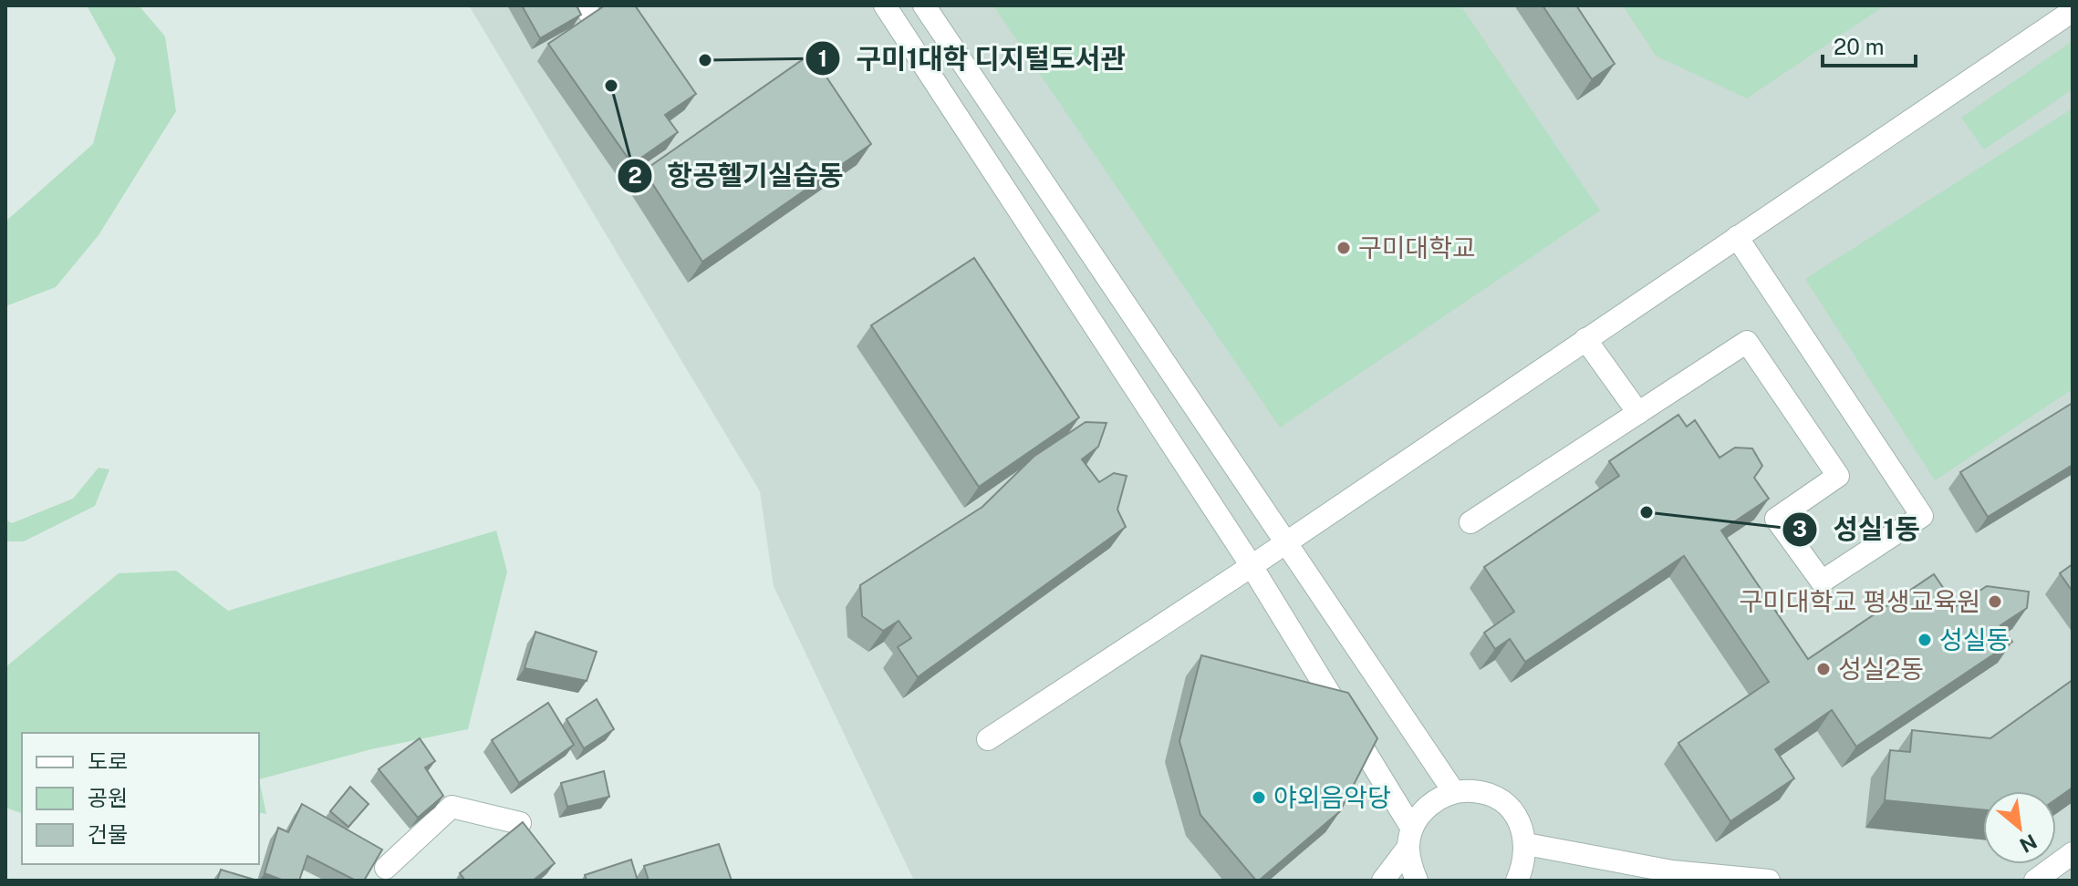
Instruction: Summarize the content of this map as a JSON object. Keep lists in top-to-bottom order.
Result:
{
  "places": [
    "구미1대학 디지털도서관",
    "항공헬기실습동",
    "구미대학교",
    "성실1동",
    "구미대학교 평생교육원",
    "성실동",
    "성실2동",
    "야외음악당"
  ],
  "legend": ["도로", "공원", "건물"],
  "scale_bar": "20 m",
  "north": "bottom right"
}
